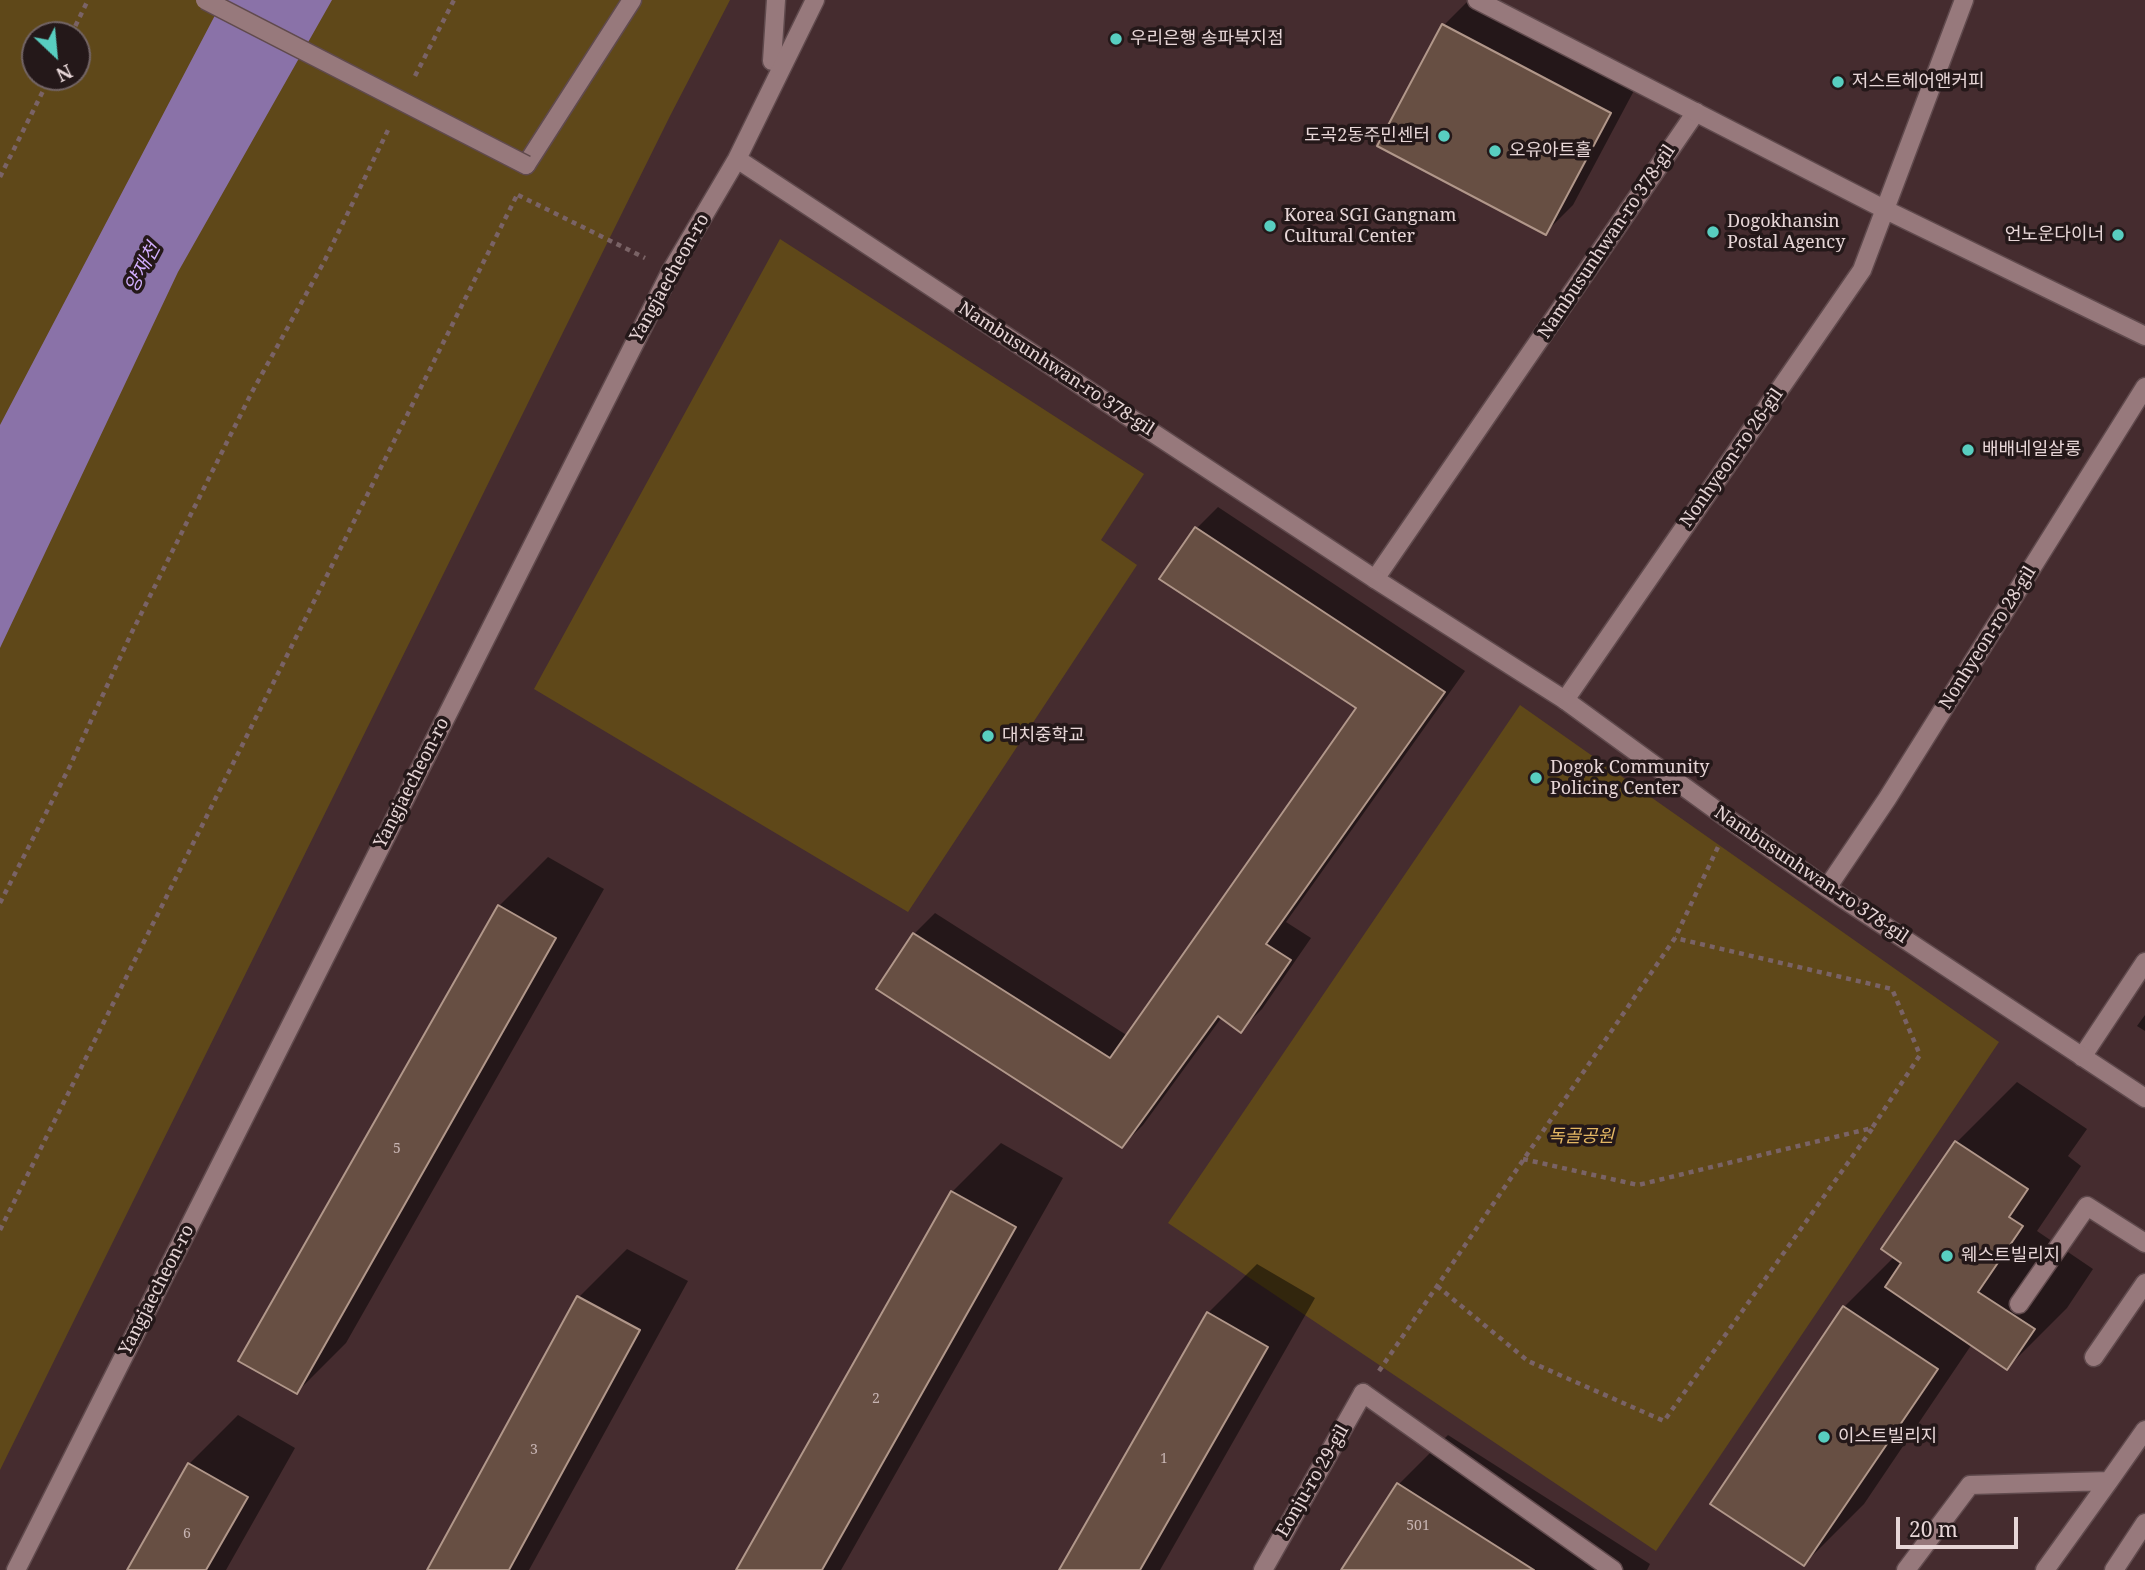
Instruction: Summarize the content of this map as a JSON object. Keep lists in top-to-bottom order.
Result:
{
  "streets": {
    "street": [
      "Nambusunhwan-ro 378-gil",
      "Yangjaecheon-ro",
      "Nonhyeon-ro 26-gil",
      "Nonhyeon-ro 28-gil",
      "Eonju-ro 29-gil"
    ]
  },
  "crossings": [
    ["Nambusunhwan-ro 378-gil", "Yangjaecheon-ro"],
    ["Nambusunhwan-ro 378-gil", "Nonhyeon-ro 26-gil"],
    ["Nambusunhwan-ro 378-gil", "Nonhyeon-ro 28-gil"]
  ],
  "water": ["양재천"],
  "parks": ["독골공원"],
  "places": [
    "우리은행 송파북지점",
    "저스트헤어앤커피",
    "도곡2동주민센터",
    "오유아트홀",
    "Korea SGI Gangnam Cultural Center",
    "Dogokhansin Postal Agency",
    "언노운다이너",
    "배배네일살롱",
    "대치중학교",
    "Dogok Community Policing Center",
    "웨스트빌리지",
    "이스트빌리지"
  ],
  "house_numbers": [
    "5",
    "2",
    "3",
    "1",
    "501",
    "6"
  ],
  "scale_bar": "20 m",
  "north": "bottom right"
}
